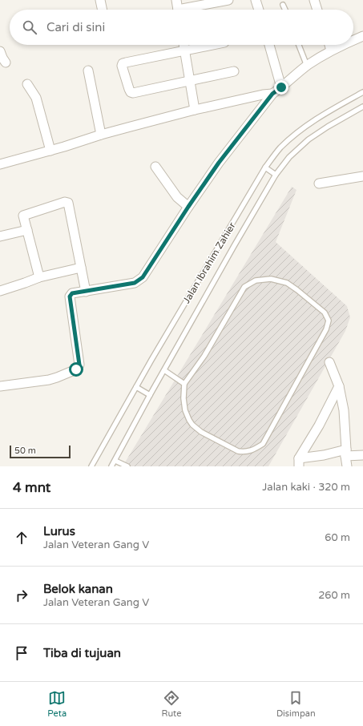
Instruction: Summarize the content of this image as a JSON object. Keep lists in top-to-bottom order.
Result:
{
  "streets": {
    "lane": ["Jalan Ibrahim Zahier"]
  },
  "scale_bar": "50 m",
  "page": {
    "search": "Cari di sini",
    "scale": "50 m",
    "heading": ["4 mnt", "Jalan kaki · 320 m"],
    "list": [
      ["Lurus", "Jalan Veteran Gang V", "60 m"],
      ["Belok kanan", "Jalan Veteran Gang V", "260 m"],
      "Tiba di tujuan"
    ],
    "nav": ["Peta", "Rute", "Disimpan"]
  }
}
